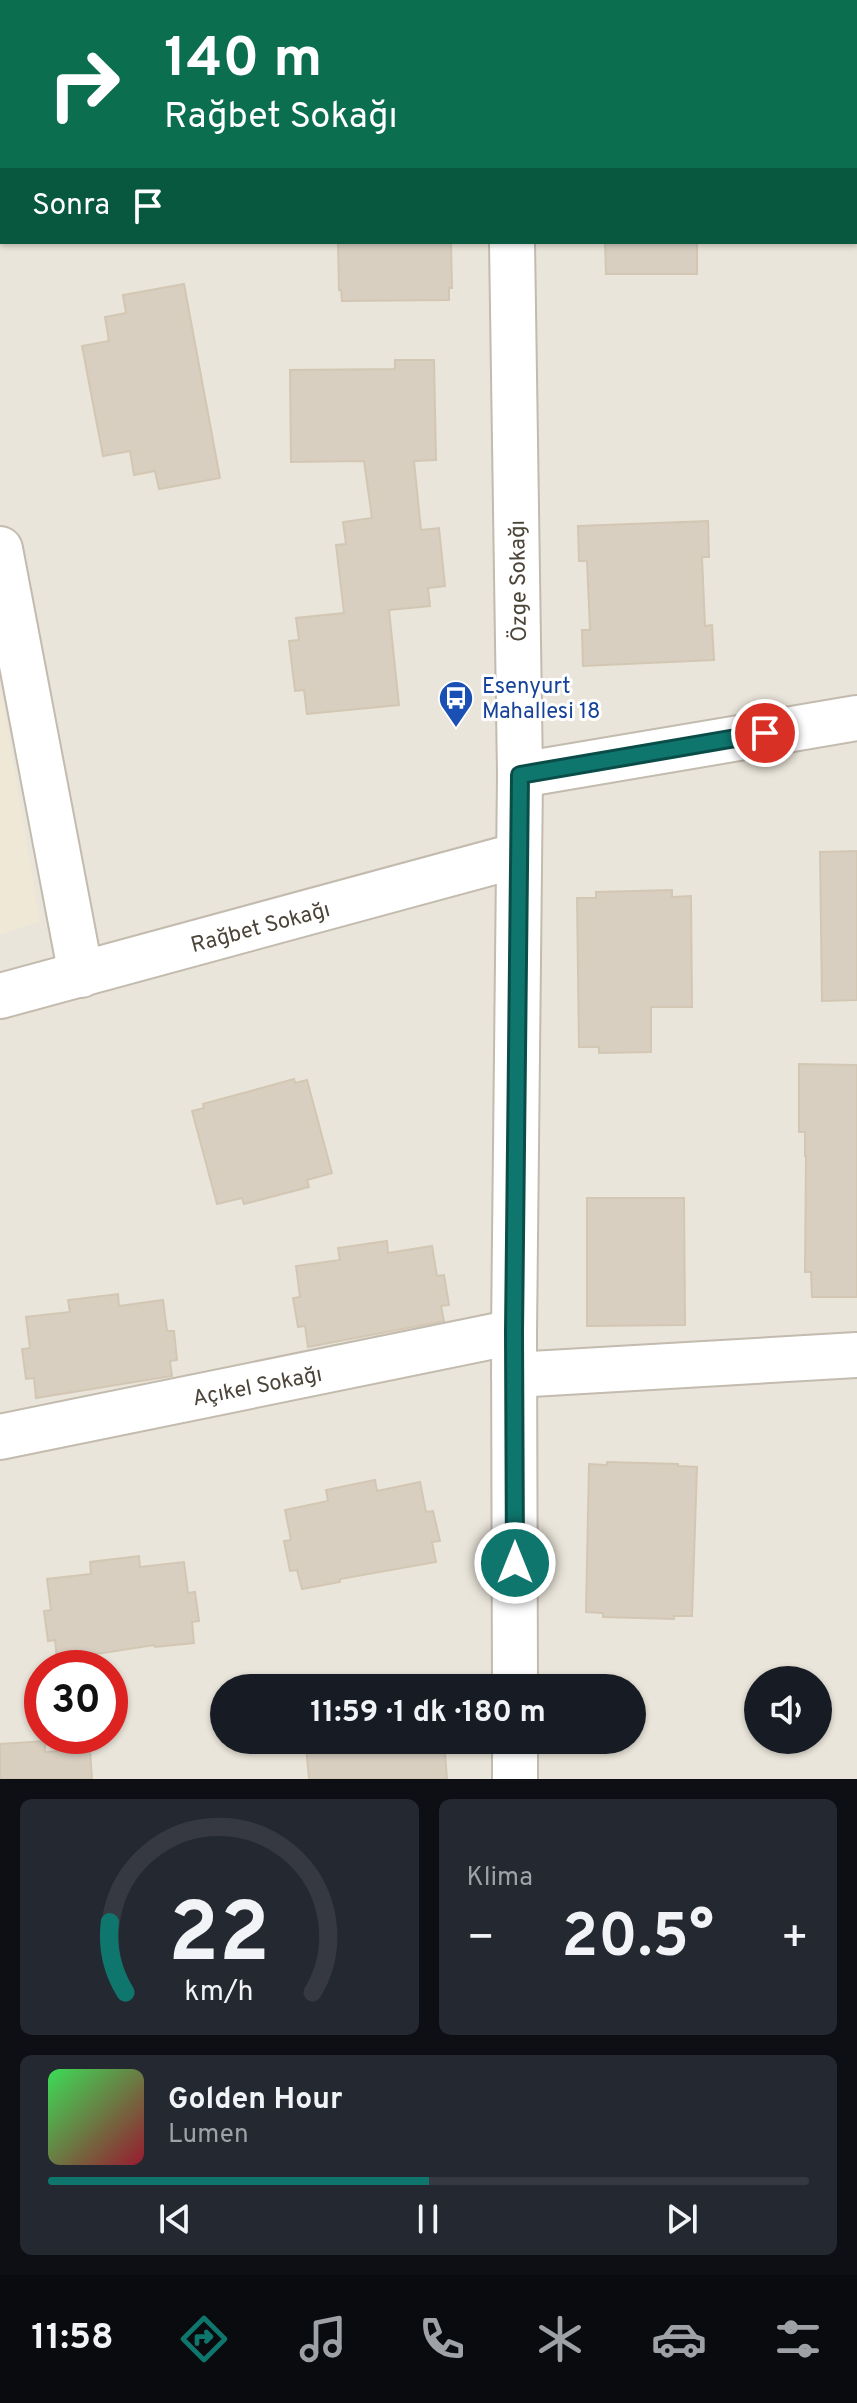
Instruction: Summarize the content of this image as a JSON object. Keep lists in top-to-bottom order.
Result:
{
  "streets": {
    "street": ["Özge Sokağı", "Rağbet Sokağı", "Açıkel Sokağı"]
  },
  "crossings": [
    ["Özge Sokağı", "Rağbet Sokağı"],
    ["Özge Sokağı", "Açıkel Sokağı"]
  ],
  "places": {
    "bus stop": ["Esenyurt Mahallesi 18"]
  },
  "page": {
    "turn": ["140 m", "Rağbet Sokağı"],
    "then": "Sonra",
    "limit": "30",
    "trip": "11:59 · 1 dk · 180 m",
    "tile": "Klima",
    "heat": ["−", "20.5°", "+"],
    "song": ["Golden Hour", "Lumen"],
    "tabs": "11:58",
    "gauge": ["22", "km/h"]
  }
}
